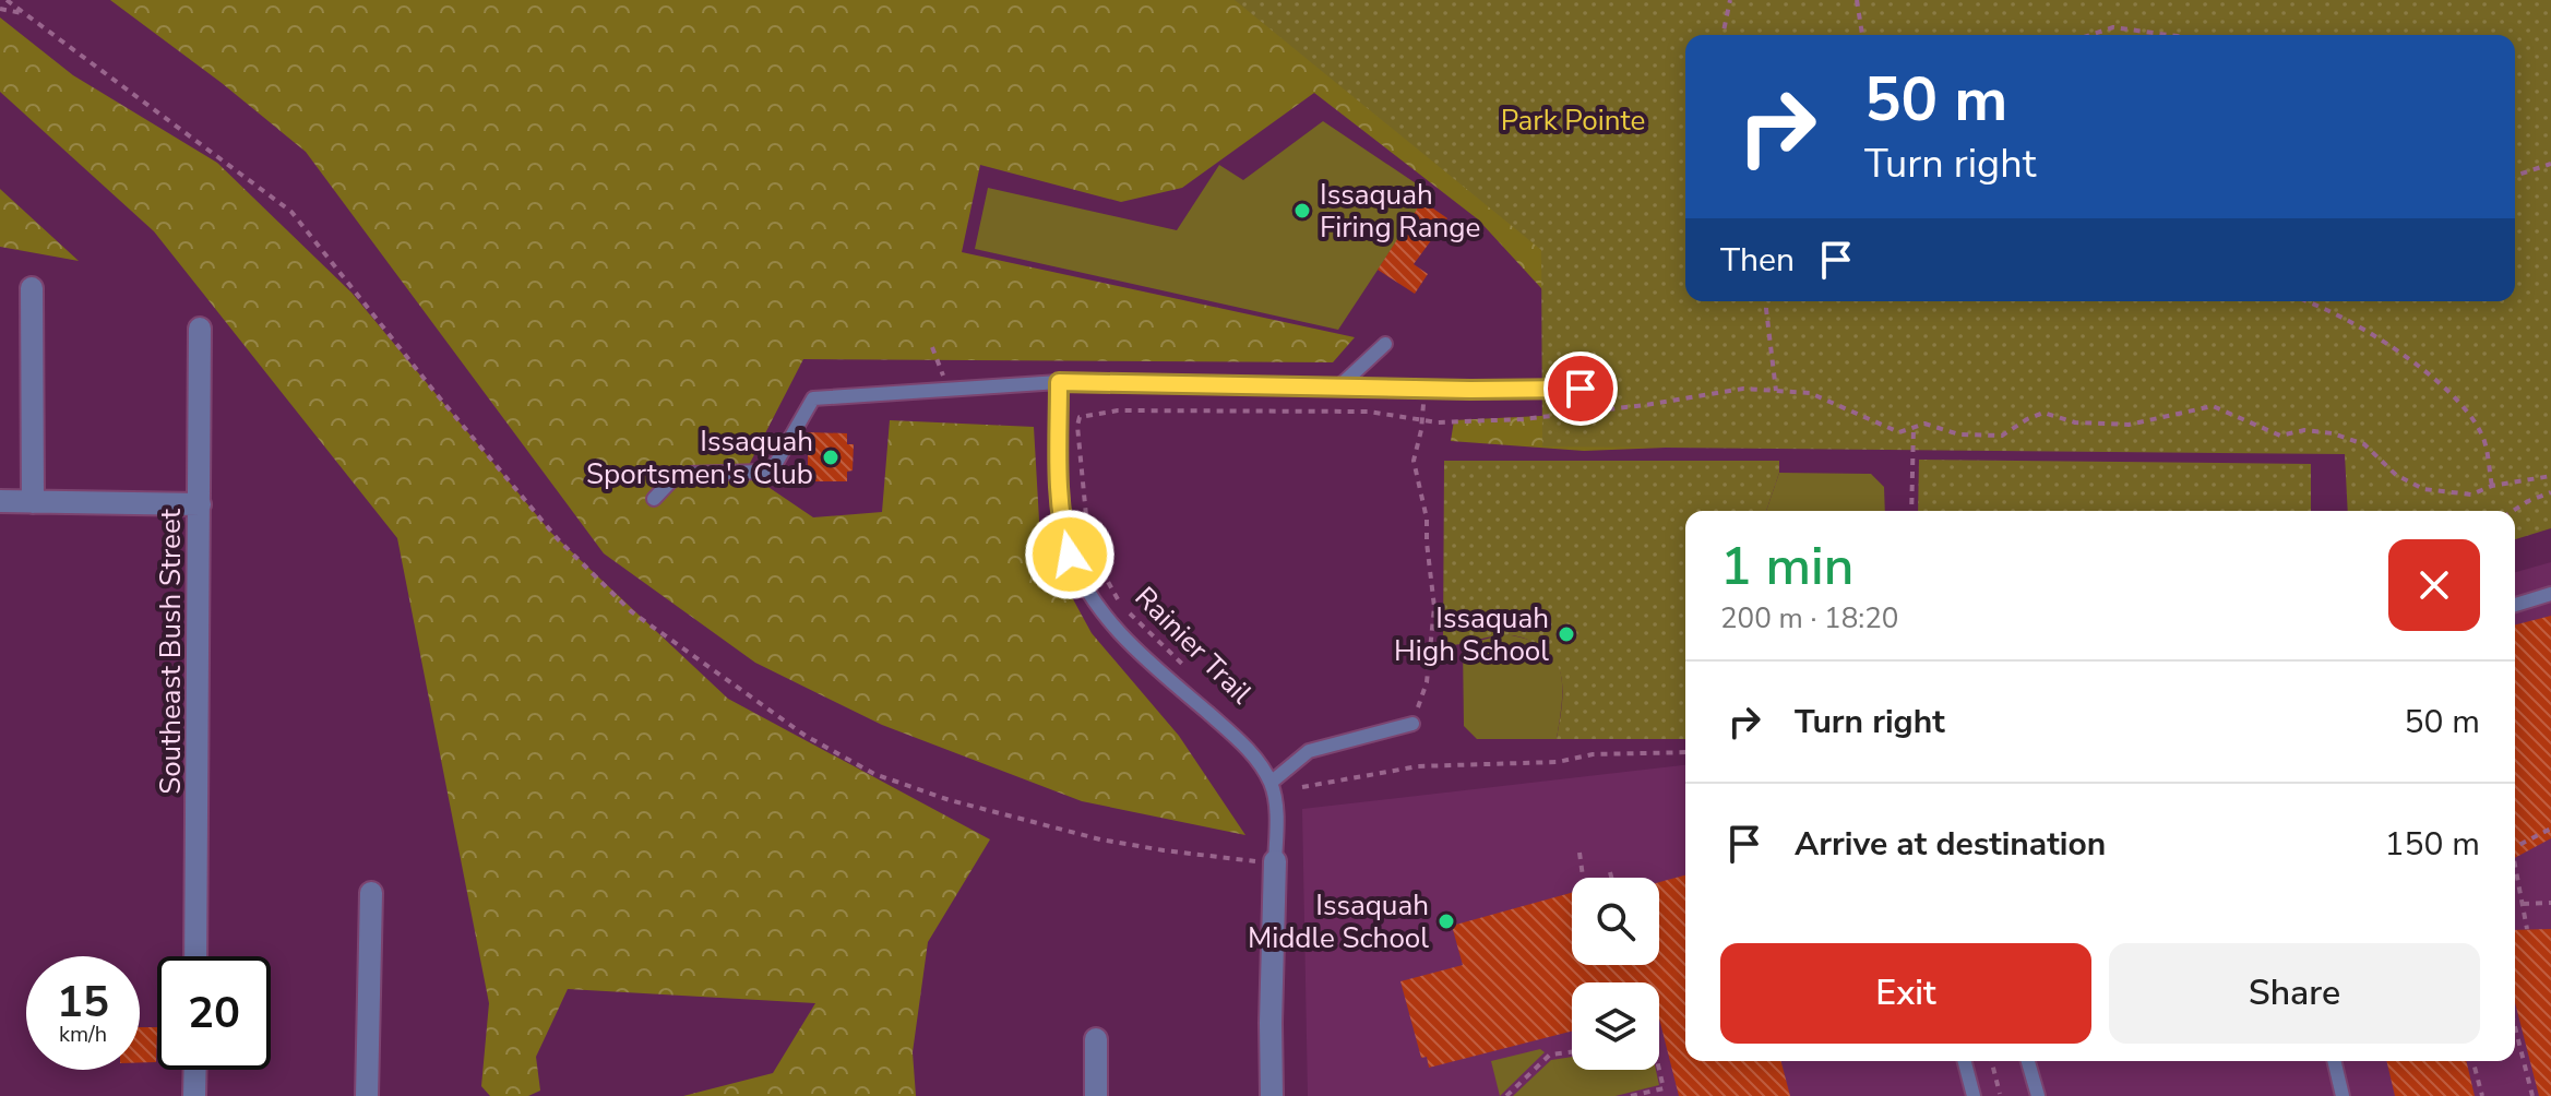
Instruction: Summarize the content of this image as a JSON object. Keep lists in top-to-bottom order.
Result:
{
  "streets": {
    "street": ["Southeast Bush Street"],
    "path": ["Rainier Trail"]
  },
  "parks": ["Park Pointe"],
  "places": [
    "Issaquah Firing Range",
    "Issaquah Sportsmen's Club",
    "Issaquah High School",
    "Issaquah Middle School"
  ],
  "page": {
    "turn": ["50 m", "Turn right"],
    "then": "Then",
    "heading": ["1 min", "200 m · 18:20"],
    "list": [
      {
        "name": "Turn right",
        "value": "50 m"
      },
      {
        "name": "Arrive at destination",
        "value": "150 m"
      }
    ],
    "buttons": ["Exit", "Share"],
    "speed": "15 km/h",
    "limit": "20"
  }
}
